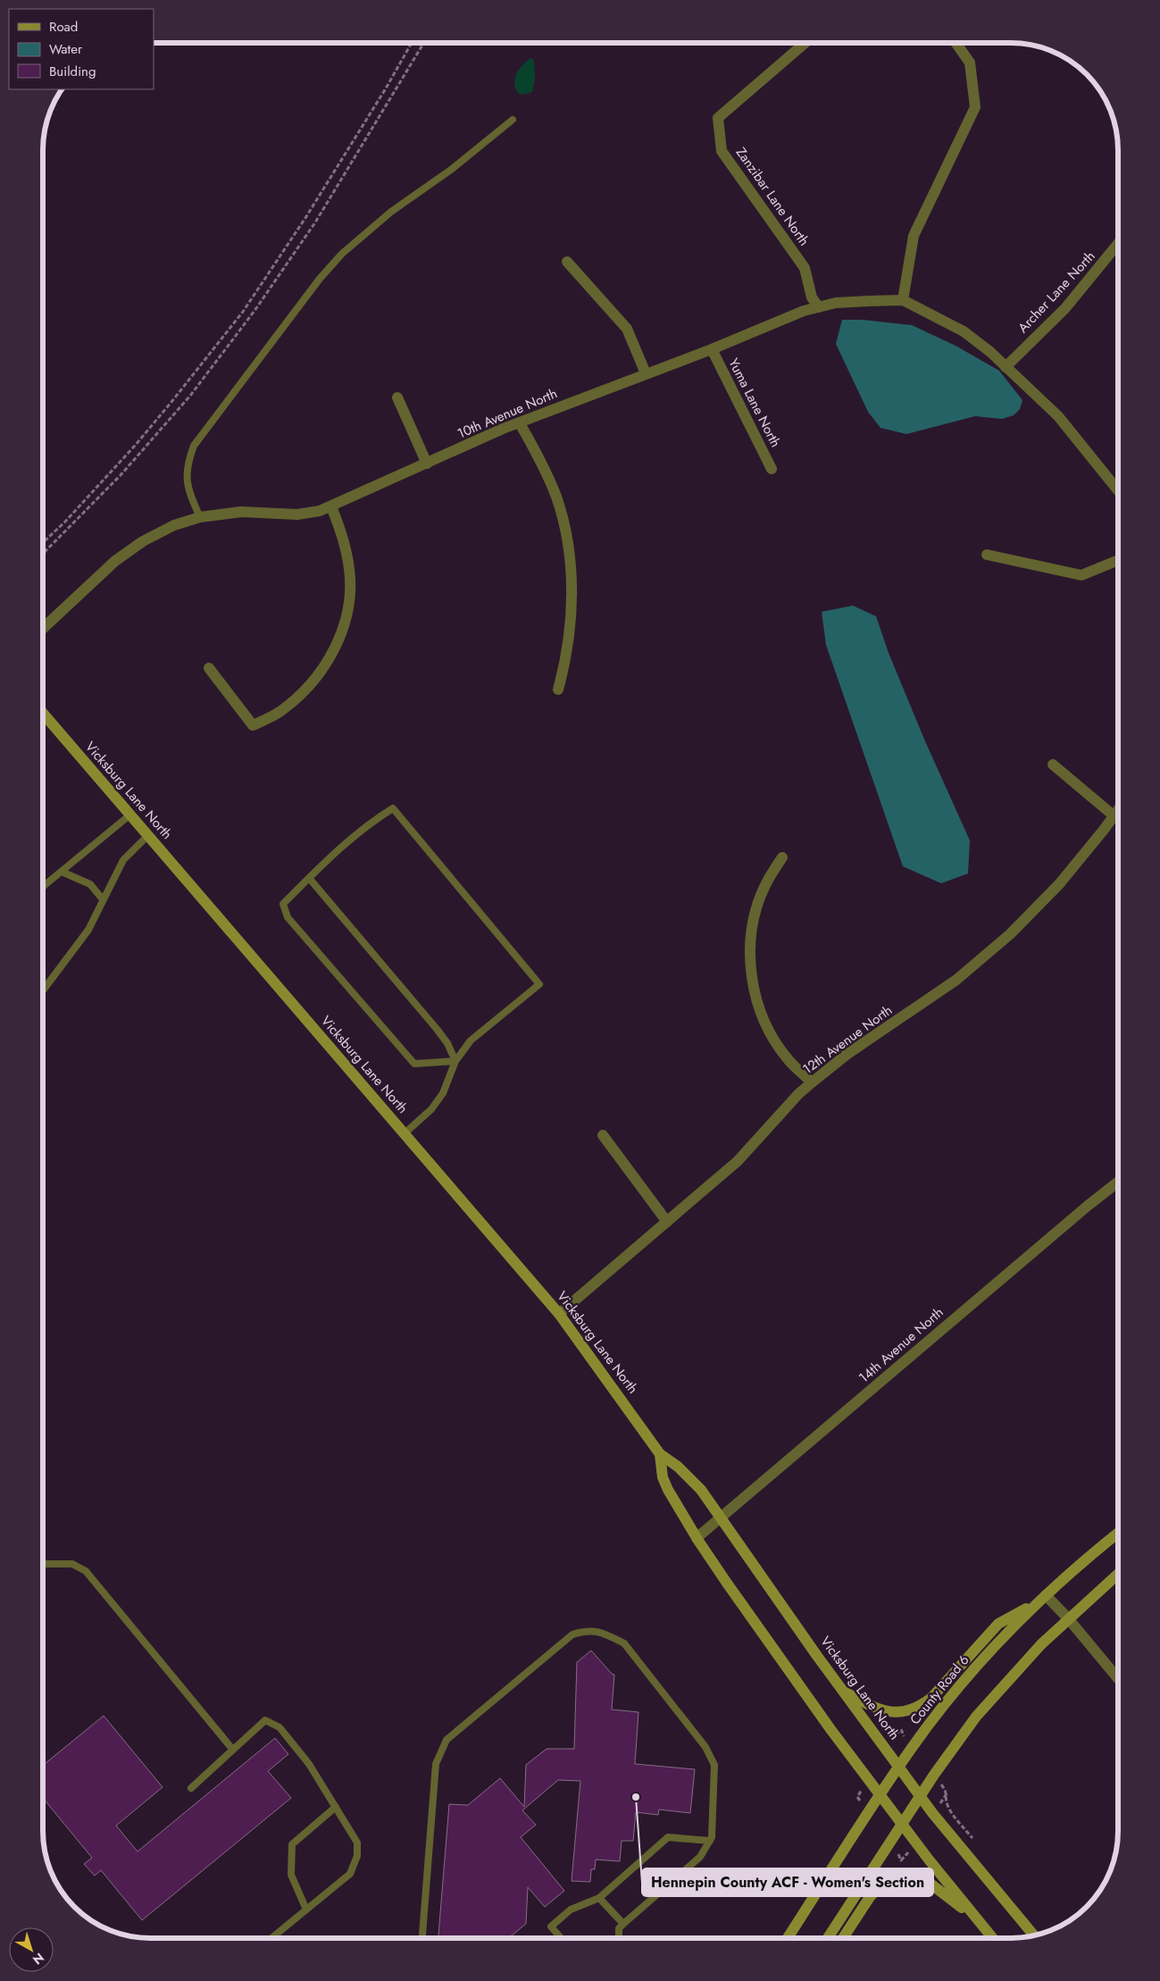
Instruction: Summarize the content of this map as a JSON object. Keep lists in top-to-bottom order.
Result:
{
  "streets": {
    "main road": ["Vicksburg Lane North", "County Road 6"],
    "street": [
      "Zanzibar Lane North",
      "Archer Lane North",
      "Yuma Lane North",
      "10th Avenue North",
      "12th Avenue North",
      "14th Avenue North"
    ]
  },
  "crossings": [
    ["Zanzibar Lane North", "10th Avenue North"],
    ["Archer Lane North", "10th Avenue North"],
    ["Yuma Lane North", "10th Avenue North"],
    ["Vicksburg Lane North", "12th Avenue North"],
    ["Vicksburg Lane North", "14th Avenue North"],
    ["Vicksburg Lane North", "County Road 6"]
  ],
  "places": ["Hennepin County ACF - Women's Section"],
  "legend": ["Road", "Water", "Building"],
  "north": "bottom right"
}
